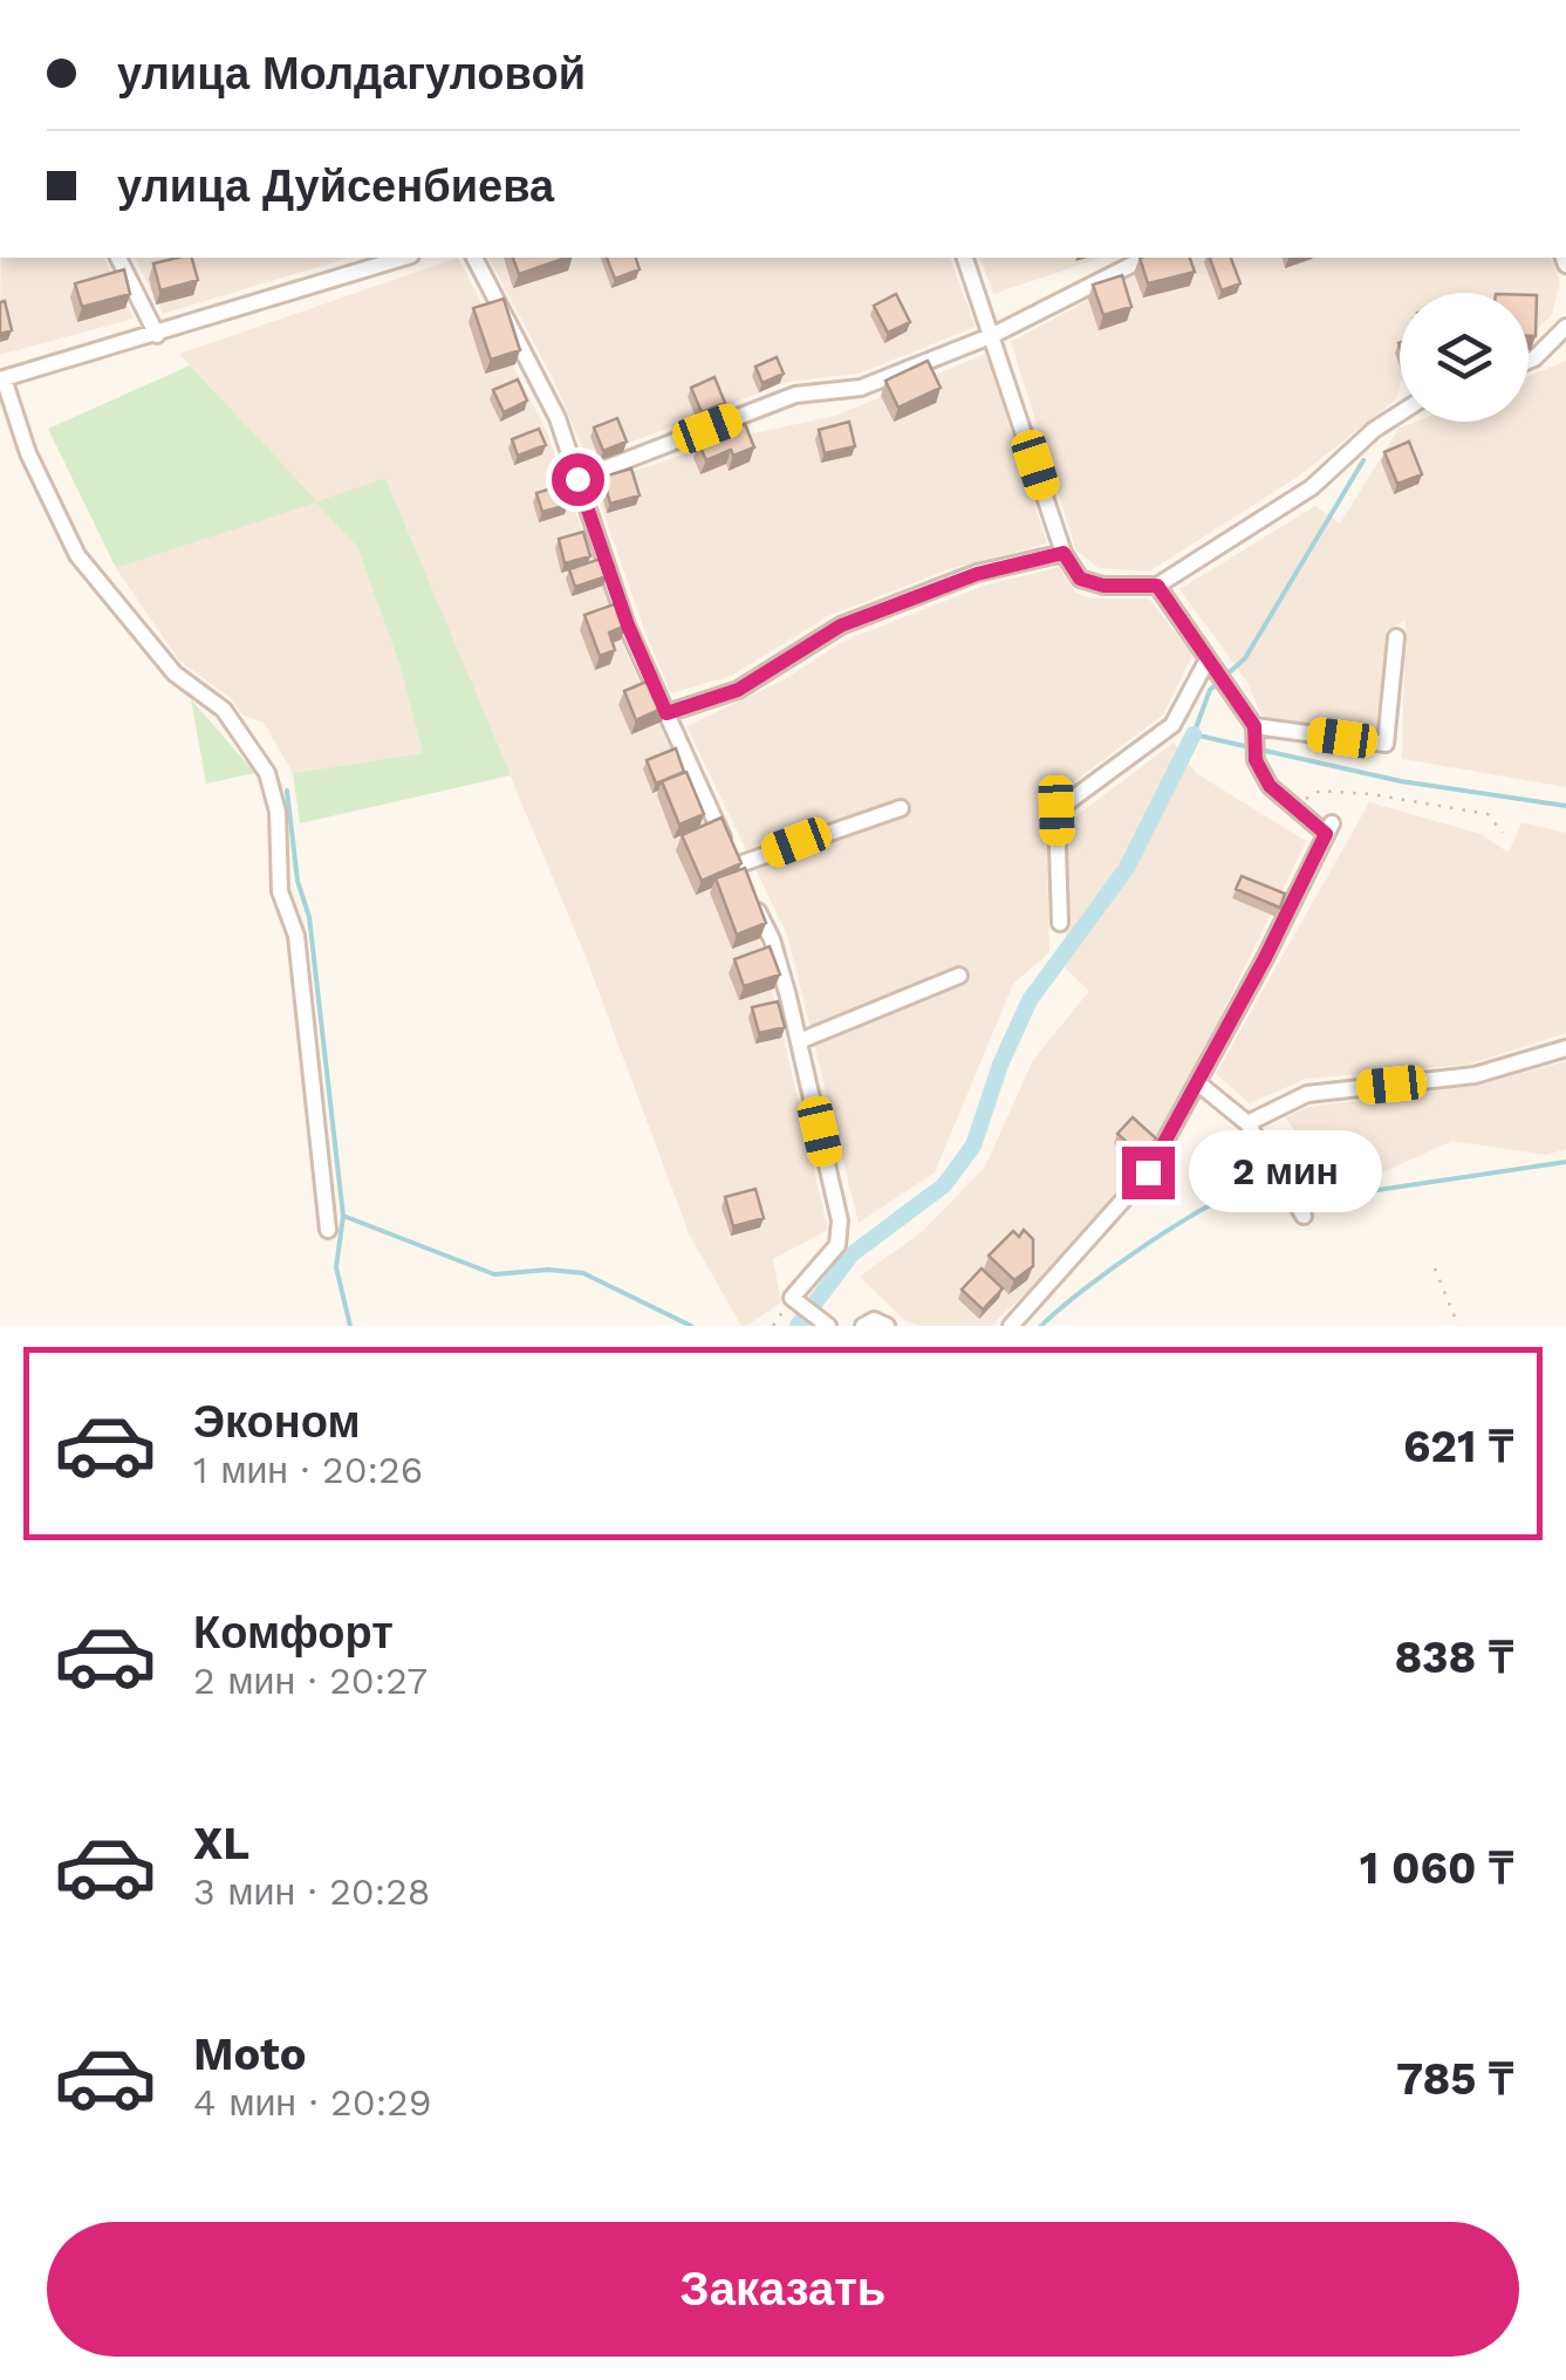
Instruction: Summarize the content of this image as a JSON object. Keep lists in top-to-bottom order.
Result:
{
  "page": {
    "banner": ["улица Молдагуловой", "улица Дуйсенбиева"],
    "bubble": "2 мин",
    "list": [
      {
        "name": "Эконом",
        "note": "1 мин · 20:26",
        "value": "621 ₸"
      },
      {
        "name": "Комфорт",
        "note": "2 мин · 20:27",
        "value": "838 ₸"
      },
      {
        "name": "XL",
        "note": "3 мин · 20:28",
        "value": "1 060 ₸"
      },
      {
        "name": "Moto",
        "note": "4 мин · 20:29",
        "value": "785 ₸"
      }
    ],
    "buttons": "Заказать"
  }
}
